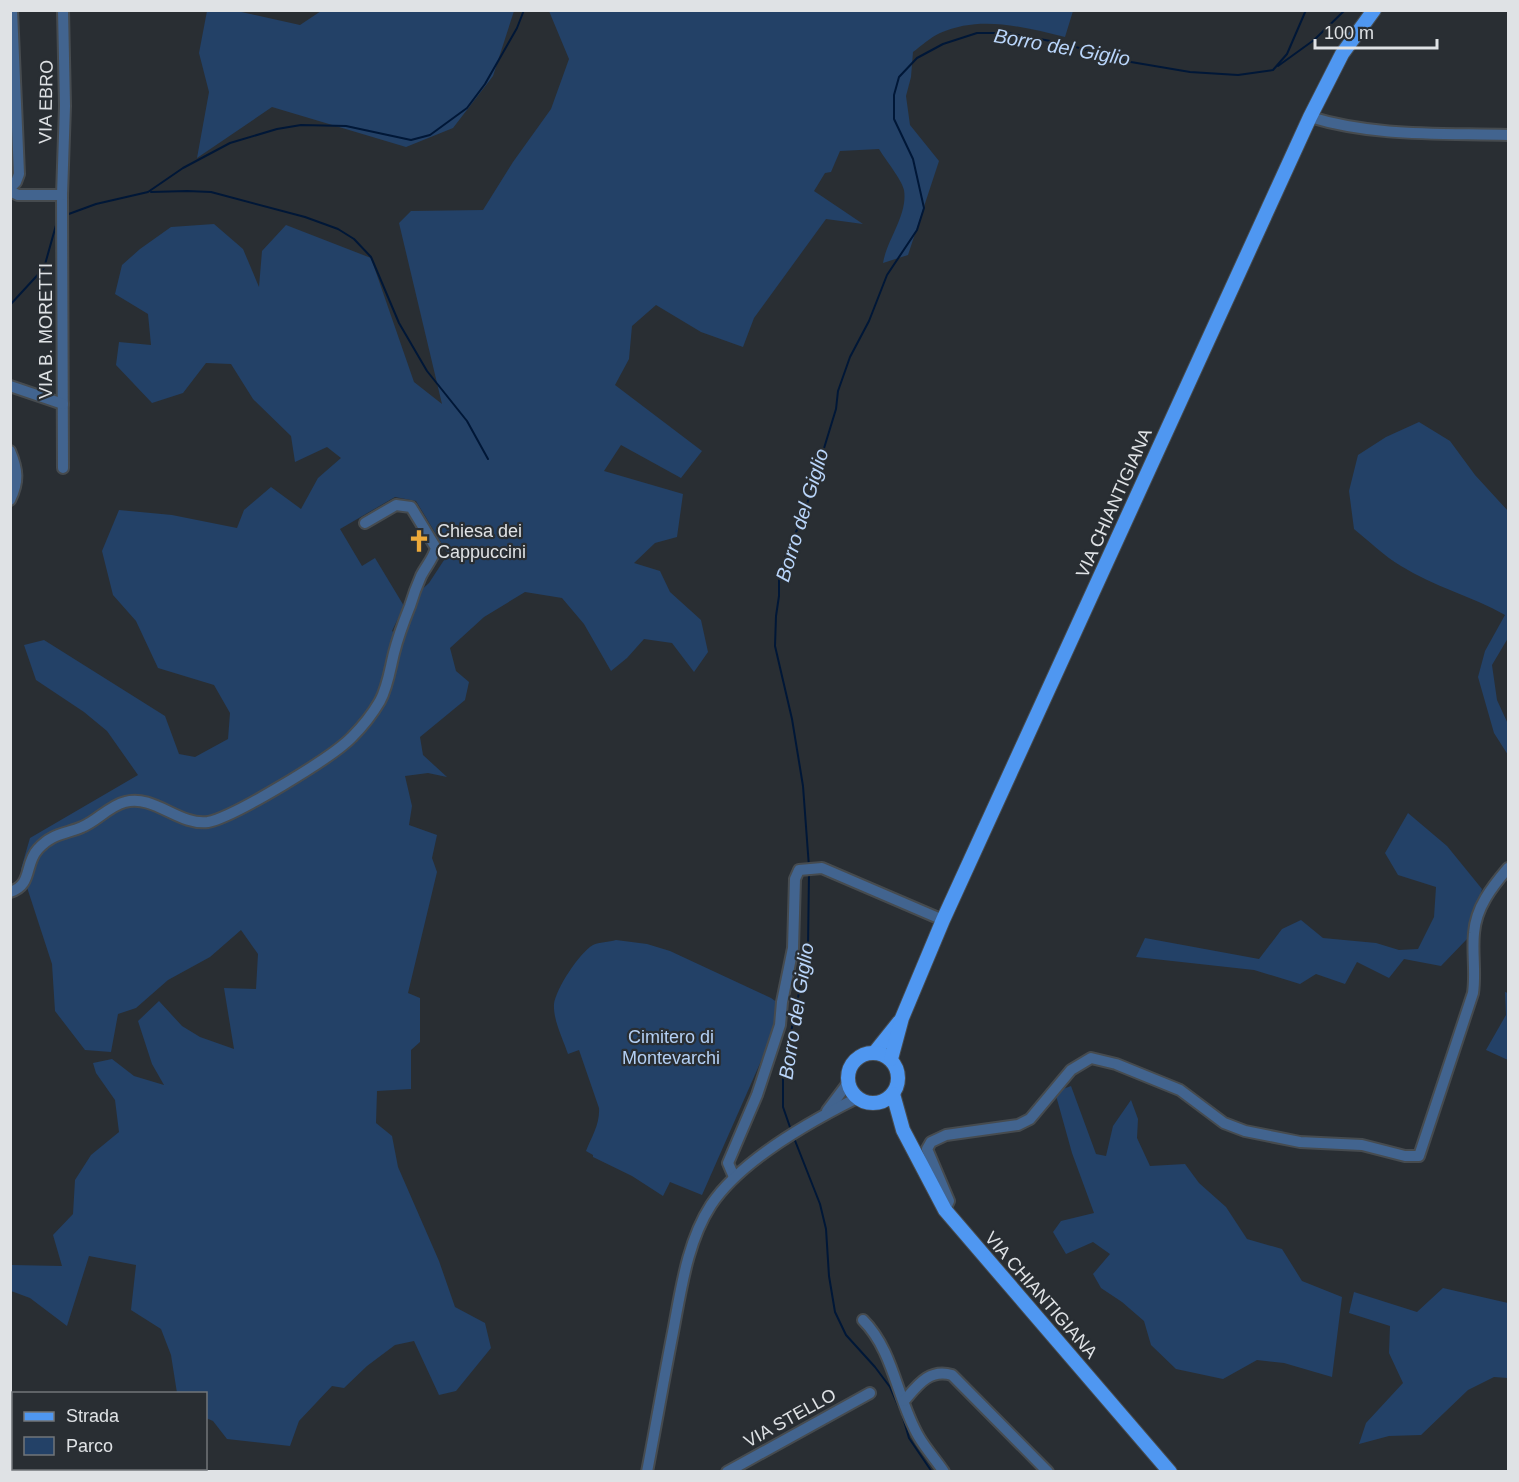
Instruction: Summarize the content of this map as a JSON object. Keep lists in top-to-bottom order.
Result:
{
  "streets": {
    "main road": ["VIA CHIANTIGIANA"],
    "street": ["VIA EBRO", "VIA B. MORETTI", "VIA STELLO"]
  },
  "crossings": [
    ["VIA EBRO", "VIA B. MORETTI"]
  ],
  "water": ["Borro del Giglio"],
  "parks": ["Cimitero di Montevarchi"],
  "places": {
    "church": ["Chiesa dei Cappuccini"]
  },
  "legend": ["Strada", "Parco"],
  "scale_bar": "100 m"
}
